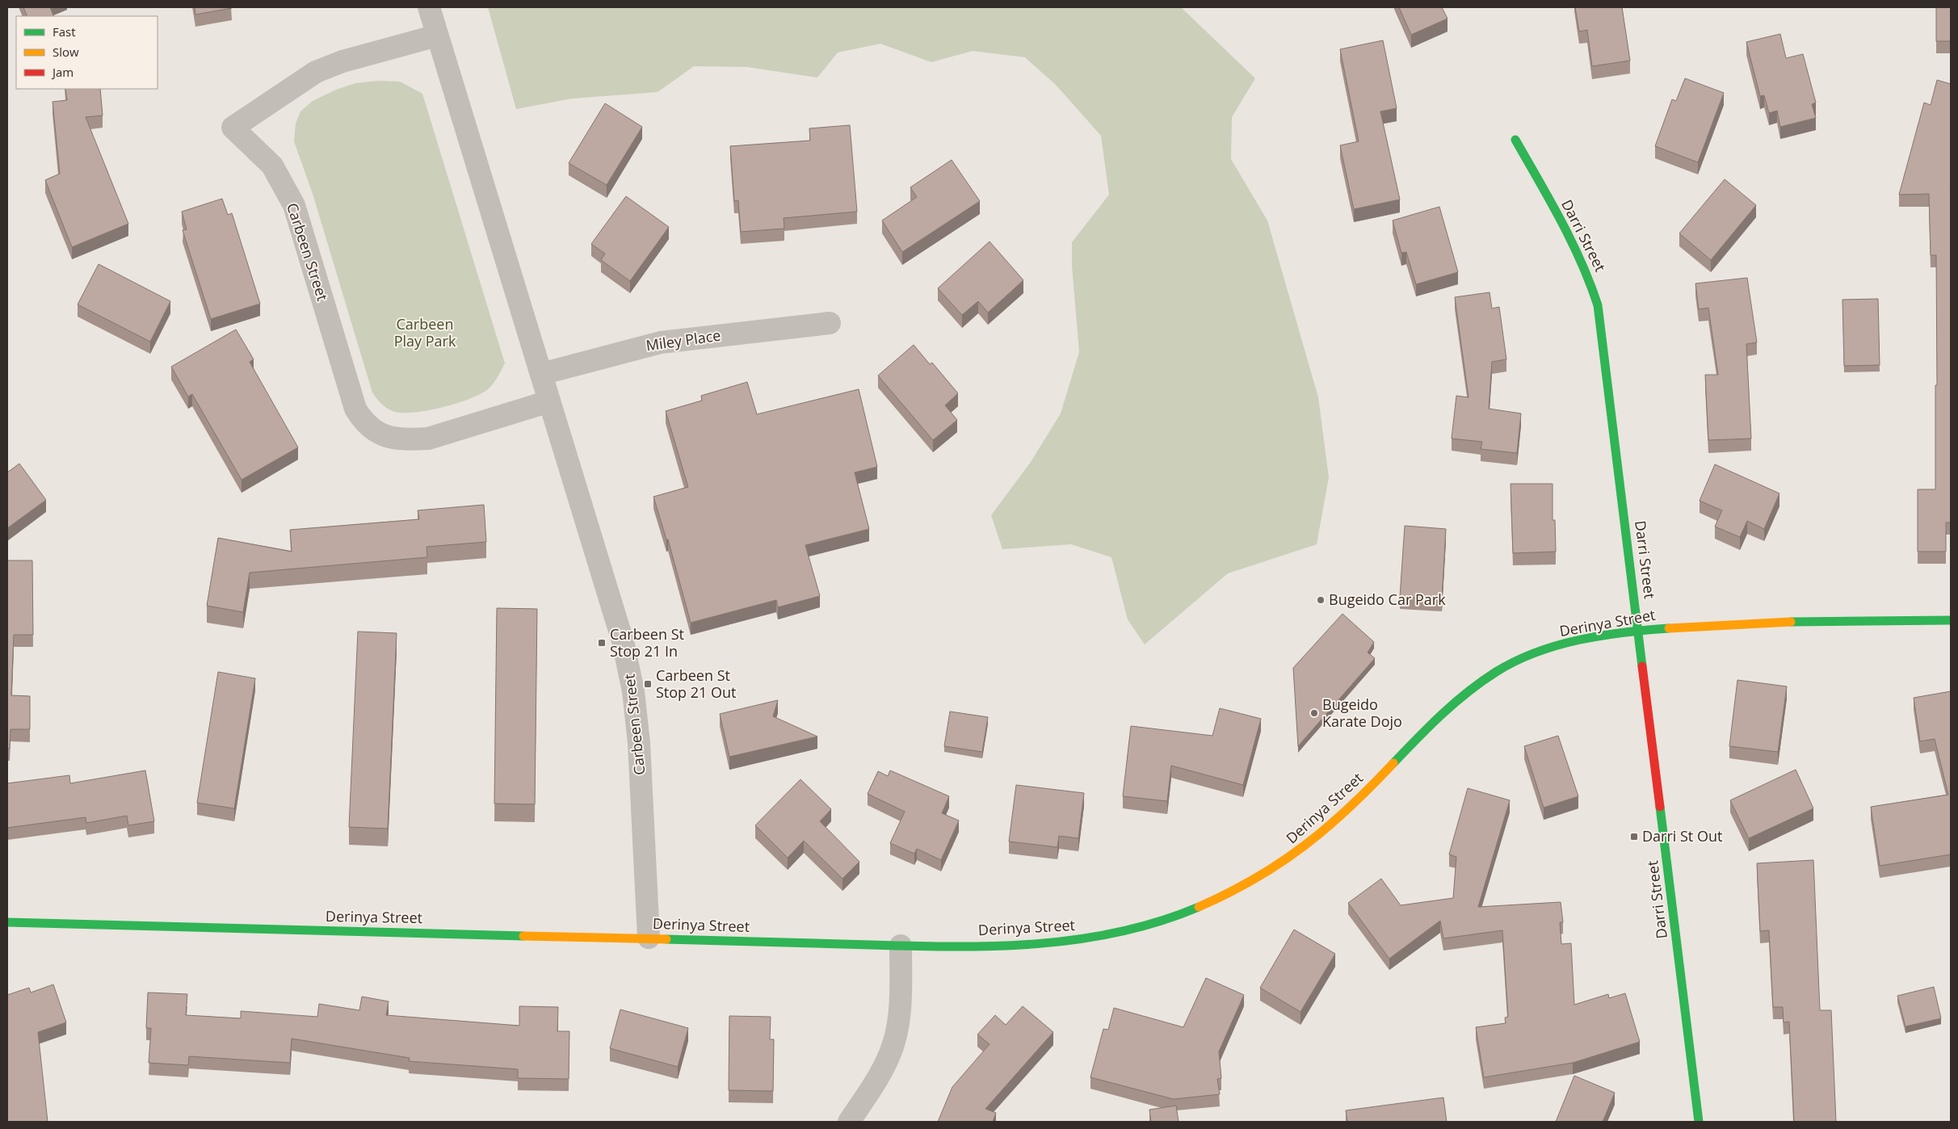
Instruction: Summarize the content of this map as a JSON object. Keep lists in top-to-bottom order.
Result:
{
  "streets": {
    "street": [
      "Darri Street",
      "Carbeen Street",
      "Miley Place",
      "Derinya Street"
    ]
  },
  "crossings": [
    ["Darri Street", "Derinya Street"],
    ["Carbeen Street", "Miley Place"],
    ["Carbeen Street", "Derinya Street"]
  ],
  "parks": ["Carbeen Play Park"],
  "places": {
    "other": ["Bugeido Car Park", "Bugeido Karate Dojo"],
    "transit": ["Carbeen St Stop 21 In", "Carbeen St Stop 21 Out", "Darri St Out"]
  },
  "legend": ["Fast", "Slow", "Jam"]
}
